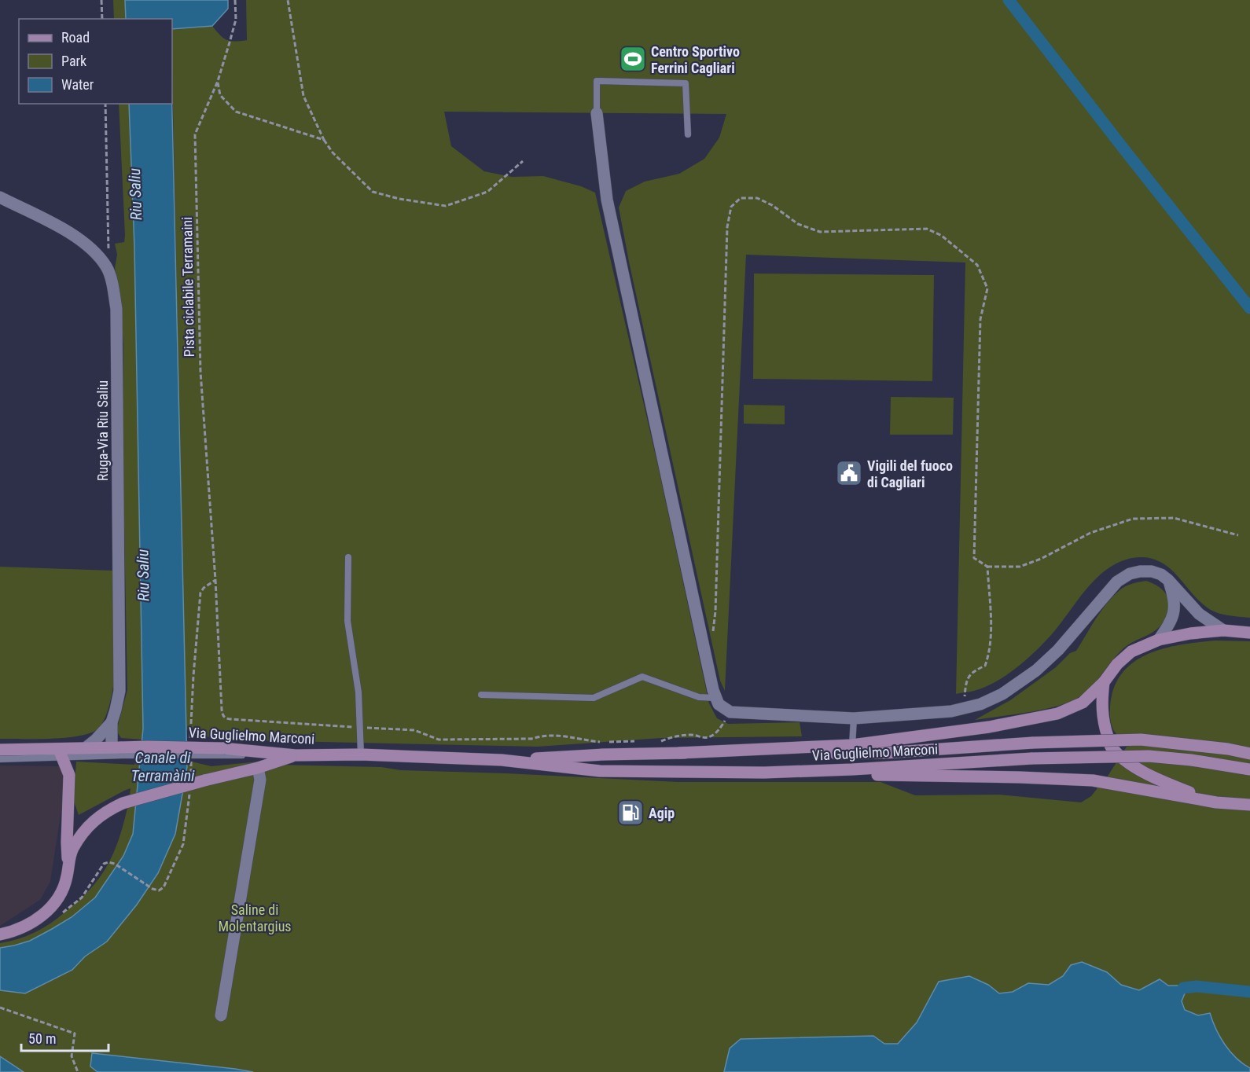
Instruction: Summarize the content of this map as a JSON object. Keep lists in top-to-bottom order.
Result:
{
  "streets": {
    "main road": ["Via Guglielmo Marconi"],
    "street": ["Ruga-Via Riu Saliu"],
    "path": ["Pista ciclabile Terramaini"]
  },
  "crossings": [
    ["Ruga-Via Riu Saliu", "Via Guglielmo Marconi"]
  ],
  "water": ["Riu Saliu", "Canale di Terramàini"],
  "parks": ["Saline di Molentargius"],
  "places": {
    "sports": ["Centro Sportivo Ferrini Cagliari"],
    "public building": ["Vigili del fuoco di Cagliari"],
    "fuel station": ["Agip"]
  },
  "legend": ["Road", "Park", "Water"],
  "scale_bar": "50 m"
}
